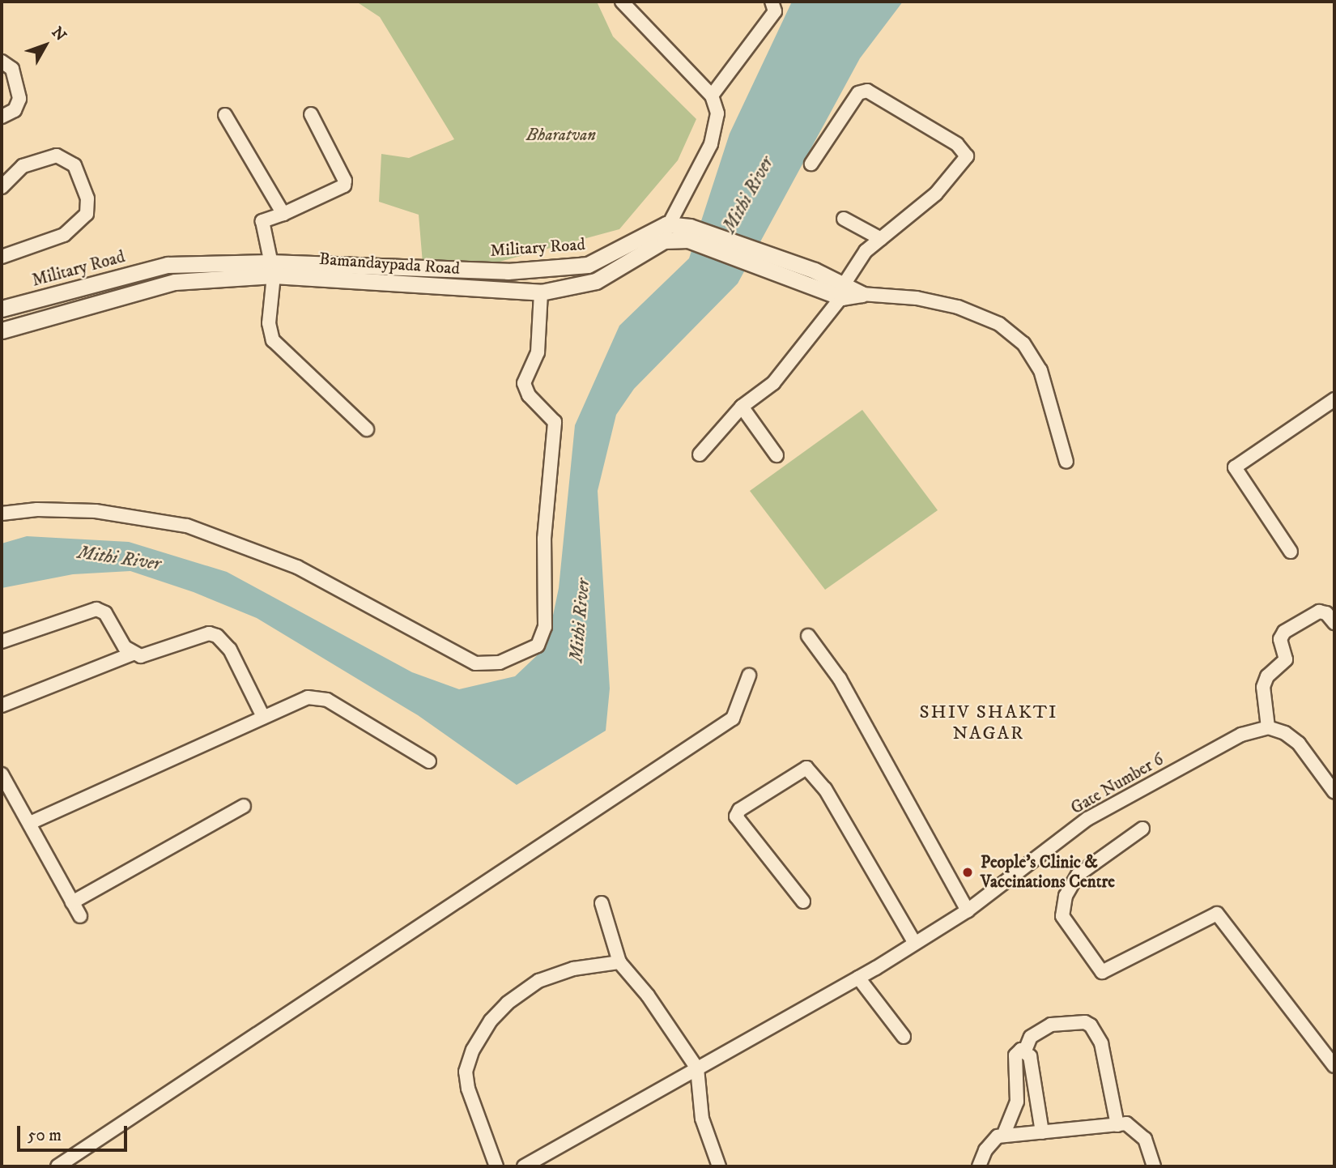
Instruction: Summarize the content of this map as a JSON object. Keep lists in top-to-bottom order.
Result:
{
  "streets": {
    "street": ["Military Road", "Bamandaypada Road", "Gate Number 6"]
  },
  "crossings": [
    ["Military Road", "Bamandaypada Road"]
  ],
  "districts": ["SHIV SHAKTI NAGAR"],
  "water": ["Mithi River"],
  "parks": ["Bharatvan"],
  "places": ["People's Clinic & Vaccinations Centre"],
  "scale_bar": "50 m",
  "north": "top right"
}
